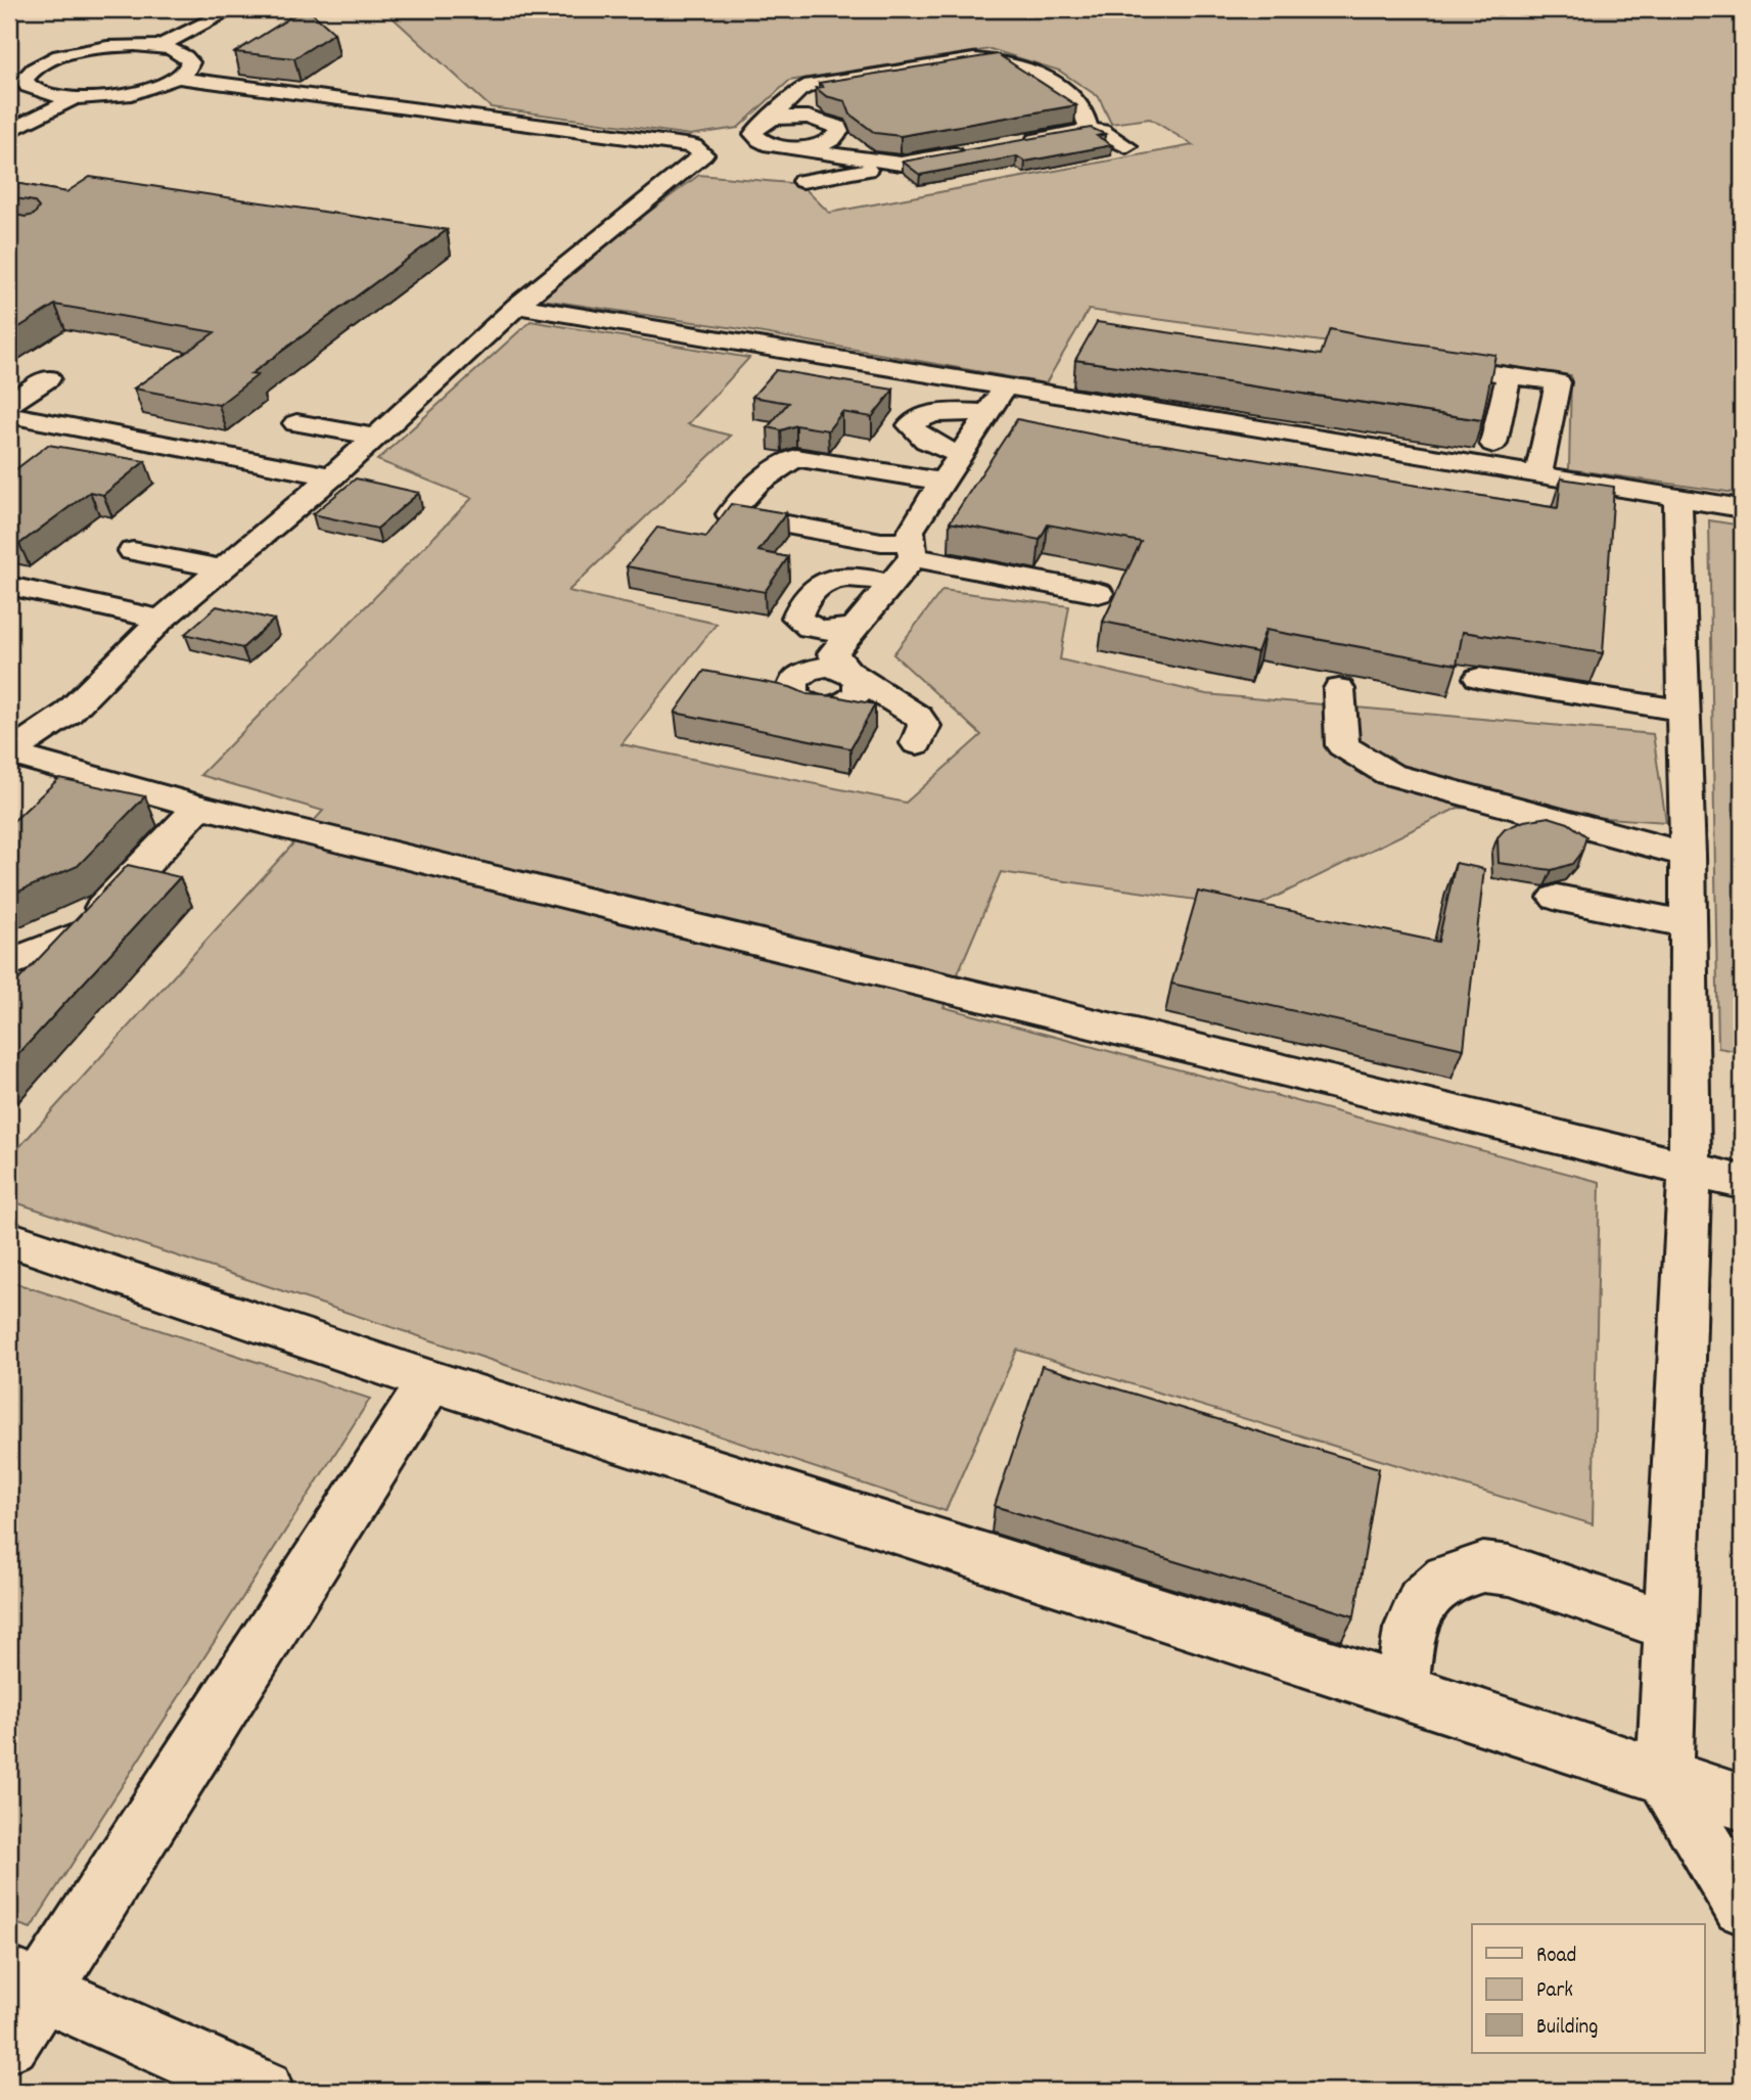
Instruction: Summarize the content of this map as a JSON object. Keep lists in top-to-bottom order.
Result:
{
  "legend": ["Road", "Park", "Building"]
}
